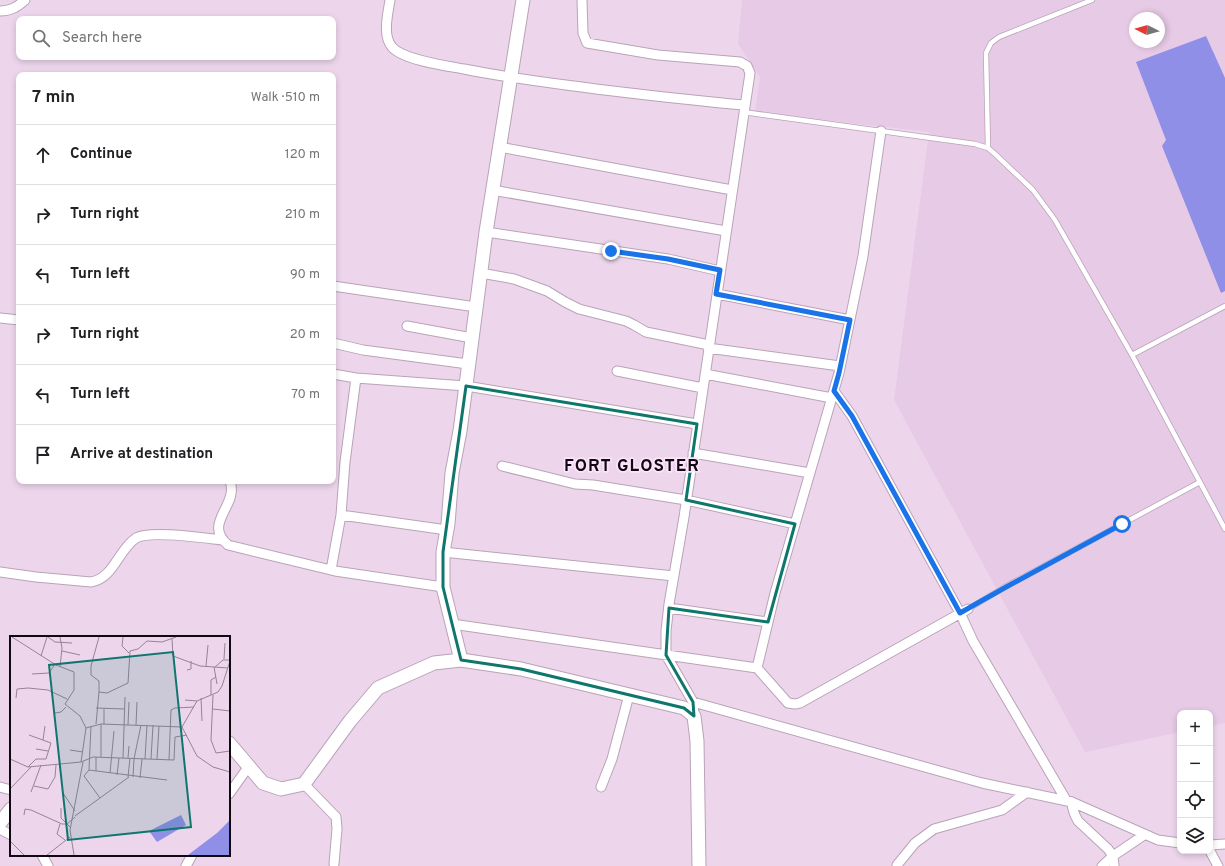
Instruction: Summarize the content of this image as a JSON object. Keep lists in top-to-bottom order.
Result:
{
  "districts": ["FORT GLOSTER"],
  "north": "left",
  "page": {
    "search": "Search here",
    "heading": ["7 min", "Walk · 510 m"],
    "list": [
      ["Continue", "120 m"],
      ["Turn right", "210 m"],
      ["Turn left", "90 m"],
      ["Turn right", "20 m"],
      ["Turn left", "70 m"],
      "Arrive at destination"
    ],
    "map_buttons": ["+", "−"]
  }
}
